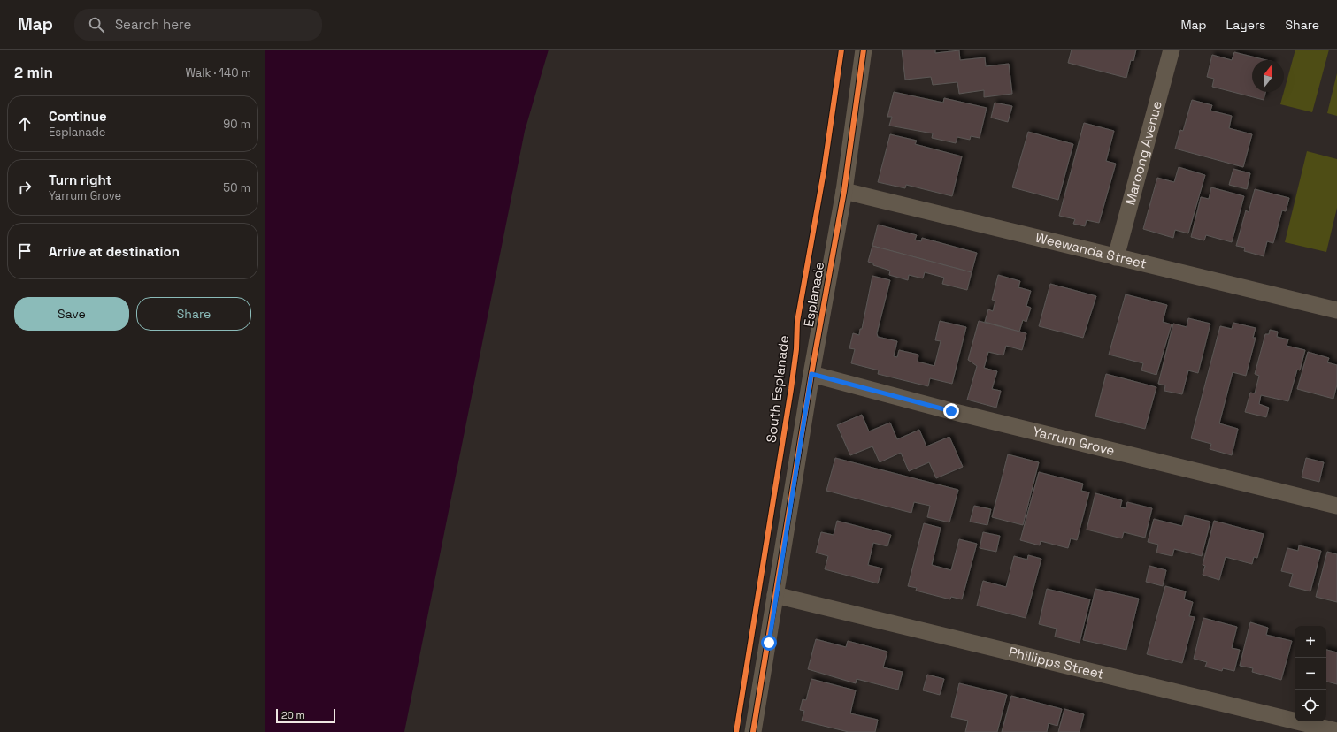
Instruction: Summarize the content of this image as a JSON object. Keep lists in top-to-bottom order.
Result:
{
  "streets": {
    "street": [
      "Maroong Avenue",
      "Weewanda Street",
      "Esplanade",
      "Yarrum Grove",
      "Phillipps Street"
    ],
    "cycle path": ["South Esplanade"]
  },
  "crossings": [
    ["Maroong Avenue", "Weewanda Street"],
    ["Weewanda Street", "Esplanade"],
    ["Esplanade", "Yarrum Grove"],
    ["Esplanade", "Phillipps Street"]
  ],
  "scale_bar": "20 m",
  "north": "top",
  "page": {
    "header": "Map",
    "search": "Search here",
    "nav": ["Map", "Layers", "Share"],
    "heading": ["2 min", "Walk · 140 m"],
    "list": [
      ["Continue", "Esplanade", "90 m"],
      ["Turn right", "Yarrum Grove", "50 m"],
      "Arrive at destination"
    ],
    "buttons": ["Save", "Share"],
    "map_buttons": ["+", "−"],
    "scale": "20 m"
  }
}
